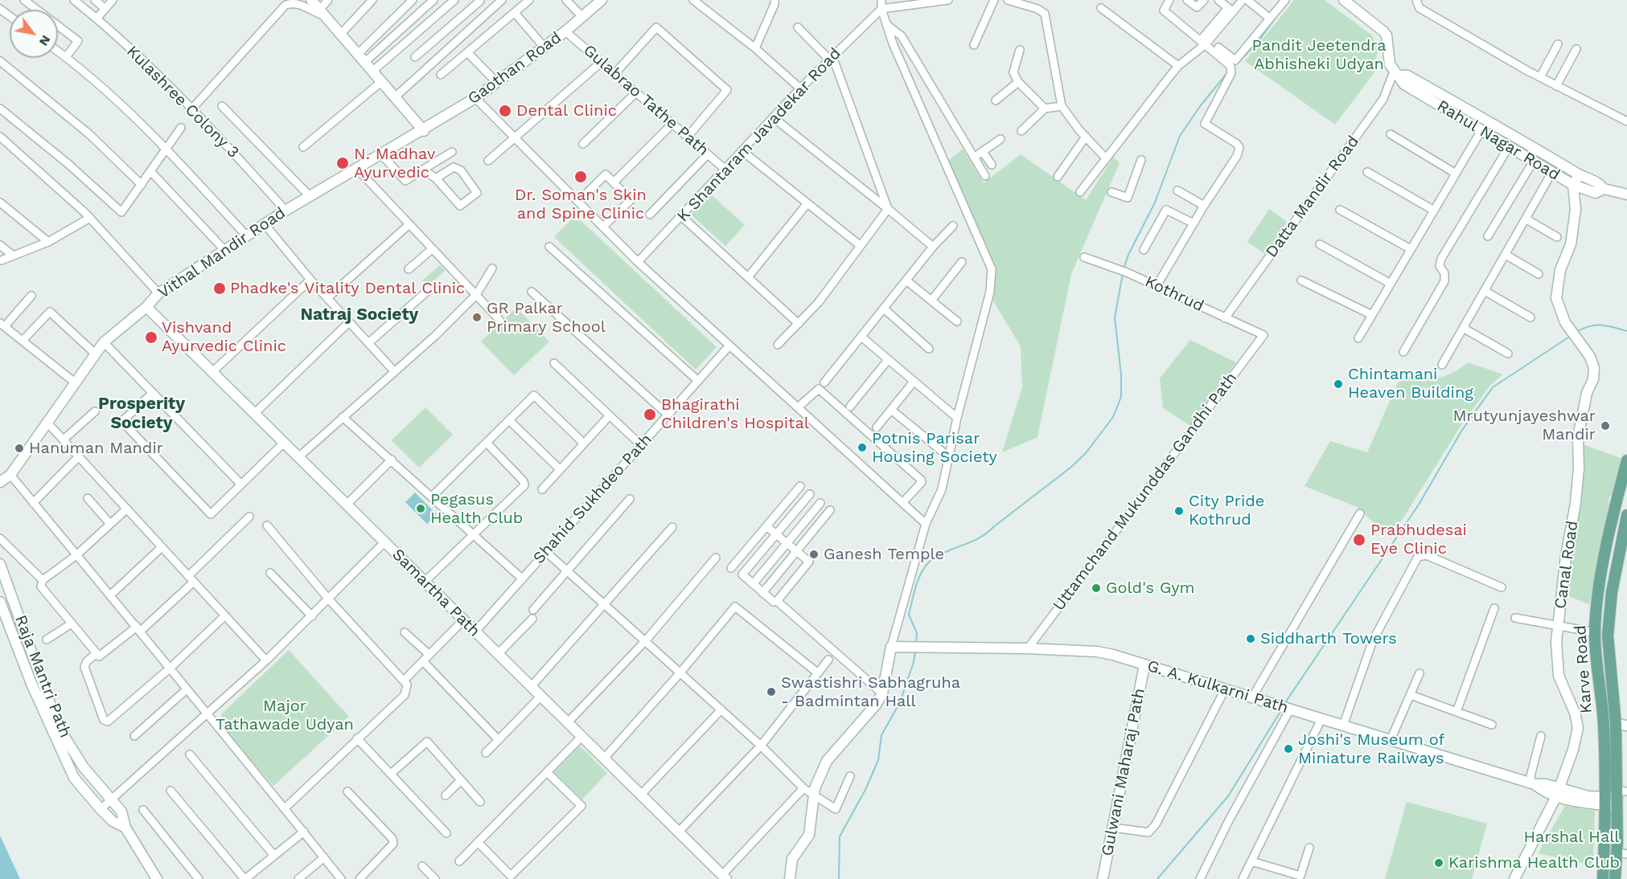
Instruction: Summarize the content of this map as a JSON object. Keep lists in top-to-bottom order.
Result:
{
  "streets": {
    "main road": ["Karve Road"],
    "street": [
      "Gaothan Road",
      "Gulabrao Tathe Path",
      "Kulashree Colony 3",
      "K Shantaram Javadekar Road",
      "Rahul Nagar Road",
      "Datta Mandir Road",
      "Vithal Mandir Road",
      "Kothrud",
      "Uttamchand Mukunddas Gandhi Path",
      "Shahid Sukhdeo Path",
      "Canal Road",
      "Samartha Path",
      "Raja Mantri Path",
      "G. A. Kulkarni Path",
      "Gulwani Maharaj Path"
    ]
  },
  "crossings": [
    ["Gaothan Road", "Gulabrao Tathe Path"],
    ["Gaothan Road", "Vithal Mandir Road"],
    ["Gulabrao Tathe Path", "K Shantaram Javadekar Road"],
    ["Kulashree Colony 3", "Vithal Mandir Road"],
    ["Rahul Nagar Road", "Datta Mandir Road"],
    ["Rahul Nagar Road", "Canal Road"],
    ["Datta Mandir Road", "Kothrud"],
    ["Vithal Mandir Road", "Samartha Path"],
    ["Kothrud", "Uttamchand Mukunddas Gandhi Path"],
    ["Uttamchand Mukunddas Gandhi Path", "G. A. Kulkarni Path"],
    ["Shahid Sukhdeo Path", "Samartha Path"],
    ["Canal Road", "G. A. Kulkarni Path"],
    ["Karve Road", "G. A. Kulkarni Path"],
    ["G. A. Kulkarni Path", "Gulwani Maharaj Path"]
  ],
  "districts": ["Natraj Society", "Prosperity Society"],
  "parks": ["Pandit Jeetendra Abhisheki Udyan", "Major Tathawade Udyan", "Harshal Hall"],
  "places": [
    "Dental Clinic",
    "N. Madhav Ayurvedic",
    "Dr. Soman's Skin and Spine Clinic",
    "Phadke's Vitality Dental Clinic",
    "GR Palkar Primary School",
    "Vishvand Ayurvedic Clinic",
    "Chintamani Heaven Building",
    "Bhagirathi Children's Hospital",
    "Mrutyunjayeshwar Mandir",
    "Potnis Parisar Housing Society",
    "Hanuman Mandir",
    "Pegasus Health Club",
    "City Pride Kothrud",
    "Prabhudesai Eye Clinic",
    "Ganesh Temple",
    "Gold's Gym",
    "Siddharth Towers",
    "Swastishri Sabhagruha - Badmintan Hall",
    "Joshi's Museum of Miniature Railways",
    "Karishma Health Club"
  ],
  "north": "bottom right"
}
